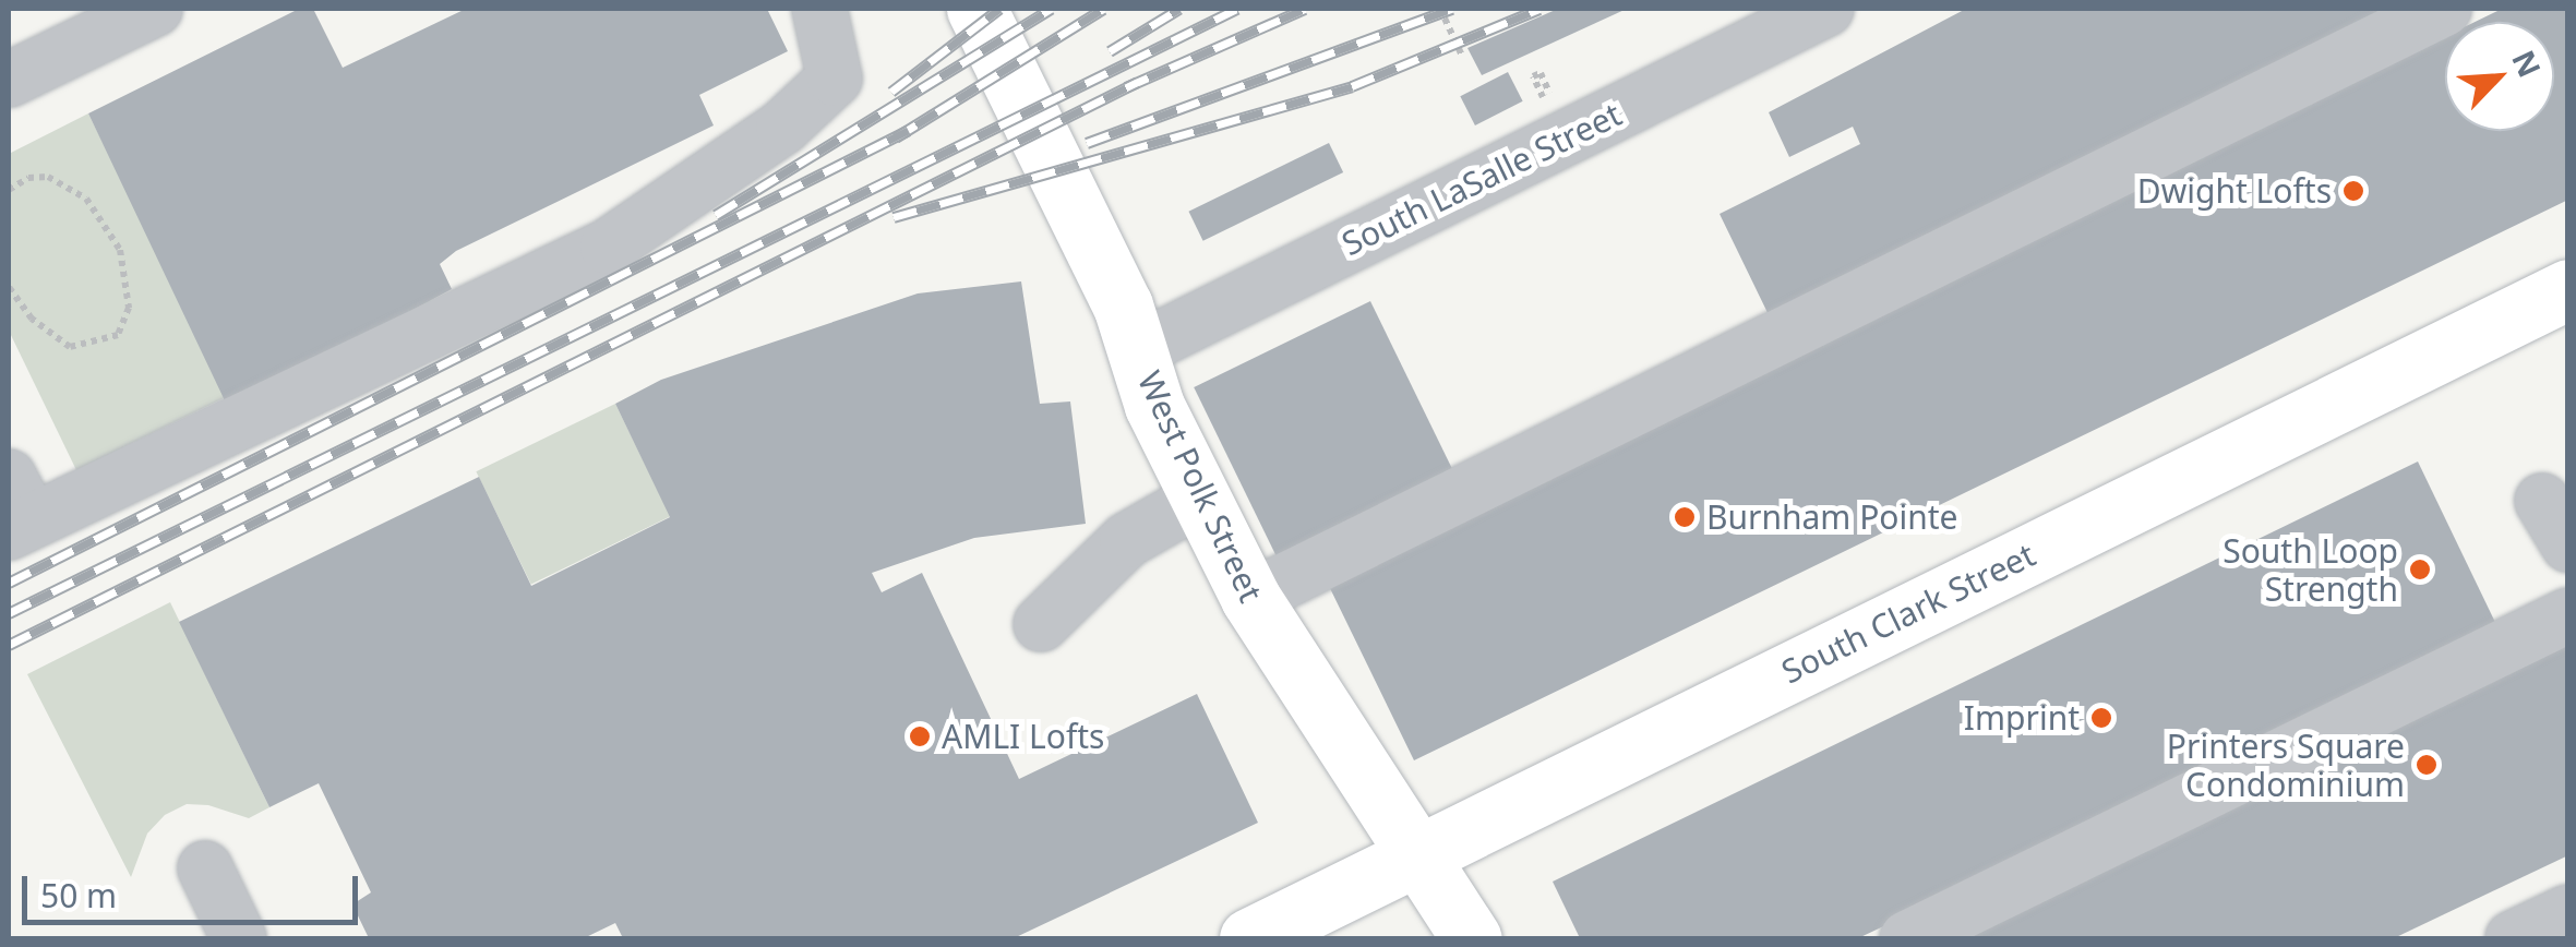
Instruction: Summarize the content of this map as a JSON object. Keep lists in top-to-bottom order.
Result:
{
  "streets": {
    "main road": ["West Polk Street", "South Clark Street"],
    "street": ["South LaSalle Street"]
  },
  "crossings": [
    ["South LaSalle Street", "West Polk Street"],
    ["West Polk Street", "South Clark Street"]
  ],
  "places": [
    "Dwight Lofts",
    "Burnham Pointe",
    "South Loop Strength",
    "Imprint",
    "AMLI Lofts",
    "Printers Square Condominium"
  ],
  "scale_bar": "50 m",
  "north": "top right"
}
